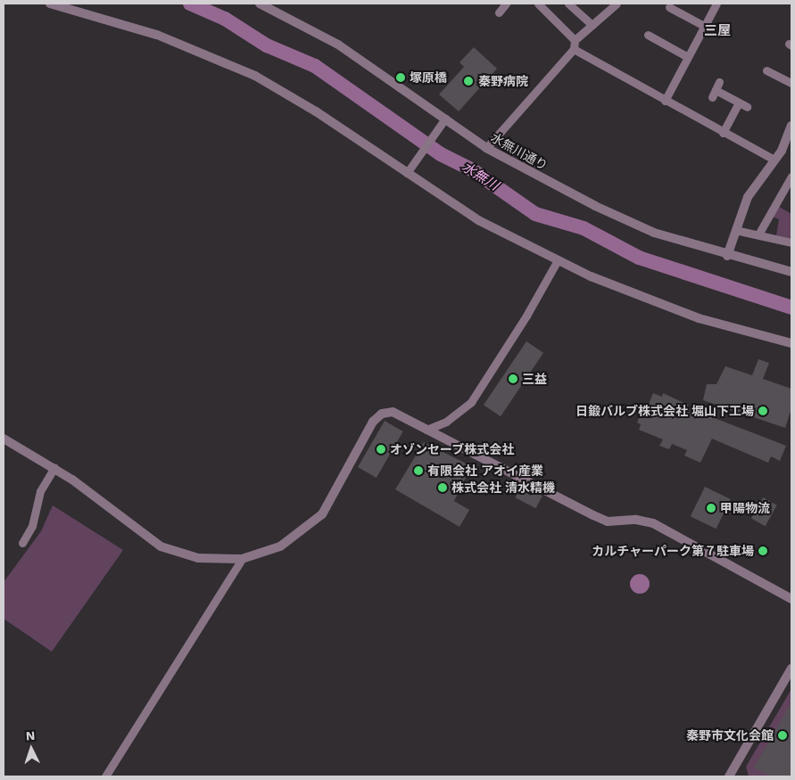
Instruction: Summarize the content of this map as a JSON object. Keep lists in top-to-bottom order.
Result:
{
  "streets": {
    "street": ["水無川通り"]
  },
  "districts": ["三屋"],
  "water": ["水無川"],
  "places": [
    "塚原橋",
    "秦野病院",
    "三益",
    "日鍛バルブ株式会社 堀山下工場",
    "オゾンセーブ株式会社",
    "有限会社 アオイ産業",
    "株式会社 清水精機",
    "甲陽物流",
    "カルチャーパーク第７駐車場",
    "秦野市文化会館"
  ],
  "north": "top"
}
